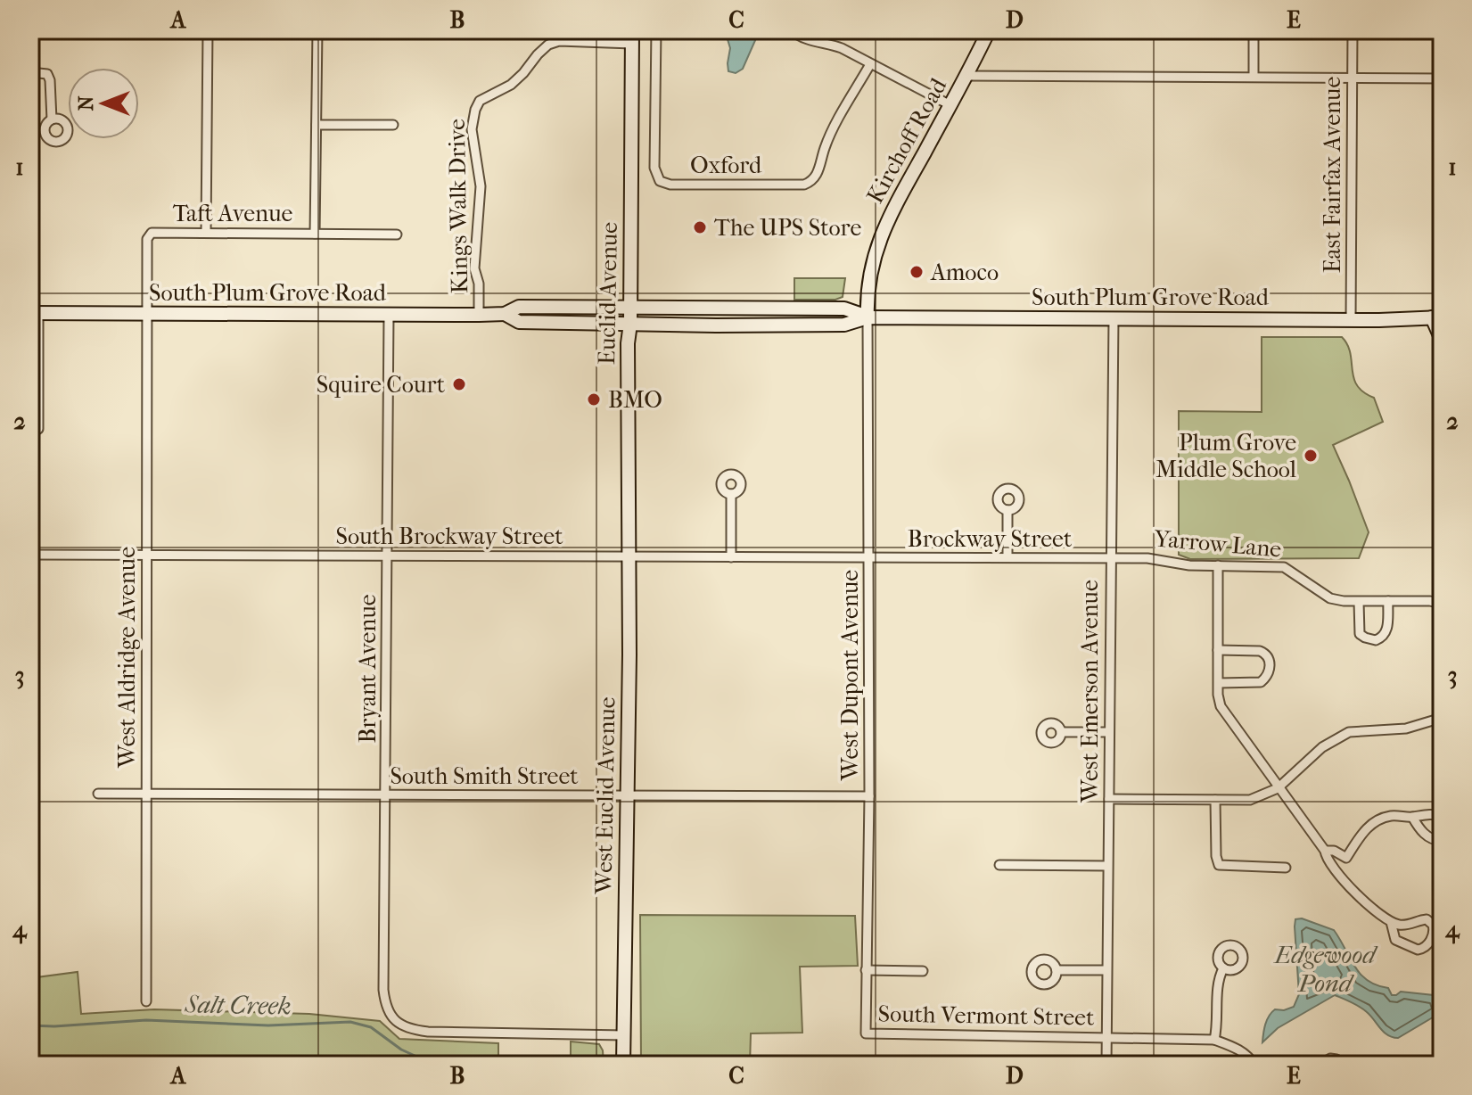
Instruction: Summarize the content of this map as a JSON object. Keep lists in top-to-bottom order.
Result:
{
  "streets": {
    "main road": [
      "Kirchoff Road",
      "South Plum Grove Road",
      "Euclid Avenue",
      "West Euclid Avenue"
    ],
    "street": [
      "Oxford",
      "East Fairfax Avenue",
      "Kings Walk Drive",
      "Taft Avenue",
      "South Brockway Street",
      "Brockway Street",
      "Yarrow Lane",
      "West Aldridge Avenue",
      "Bryant Avenue",
      "West Dupont Avenue",
      "West Emerson Avenue",
      "South Smith Street",
      "South Vermont Street"
    ]
  },
  "crossings": [
    ["Kirchoff Road", "South Plum Grove Road"],
    ["Kirchoff Road", "West Dupont Avenue"],
    ["East Fairfax Avenue", "South Plum Grove Road"],
    ["Kings Walk Drive", "South Plum Grove Road"],
    ["Kings Walk Drive", "Euclid Avenue"],
    ["Taft Avenue", "South Plum Grove Road"],
    ["Taft Avenue", "West Aldridge Avenue"],
    ["South Plum Grove Road", "Euclid Avenue"],
    ["South Plum Grove Road", "West Aldridge Avenue"],
    ["South Plum Grove Road", "Bryant Avenue"],
    ["South Plum Grove Road", "West Dupont Avenue"],
    ["South Plum Grove Road", "West Emerson Avenue"],
    ["Euclid Avenue", "South Brockway Street"],
    ["Euclid Avenue", "West Euclid Avenue"],
    ["South Brockway Street", "Brockway Street"],
    ["South Brockway Street", "West Aldridge Avenue"],
    ["South Brockway Street", "Bryant Avenue"],
    ["South Brockway Street", "West Dupont Avenue"],
    ["South Brockway Street", "West Euclid Avenue"],
    ["Brockway Street", "Yarrow Lane"],
    ["Brockway Street", "West Dupont Avenue"],
    ["Brockway Street", "West Emerson Avenue"],
    ["Yarrow Lane", "West Emerson Avenue"],
    ["West Aldridge Avenue", "South Smith Street"],
    ["Bryant Avenue", "South Smith Street"],
    ["Bryant Avenue", "West Euclid Avenue"],
    ["West Dupont Avenue", "South Smith Street"],
    ["West Dupont Avenue", "South Vermont Street"],
    ["West Emerson Avenue", "South Vermont Street"],
    ["South Smith Street", "West Euclid Avenue"]
  ],
  "water": ["Edgewood Pond", "Salt Creek"],
  "places": [
    "The UPS Store",
    "Amoco",
    "Squire Court",
    "BMO",
    "Plum Grove Middle School"
  ],
  "north": "left",
  "grid": {
    "columns": [
      "A",
      "B",
      "C",
      "D",
      "E"
    ],
    "rows": [
      "1",
      "2",
      "3",
      "4"
    ]
  }
}
